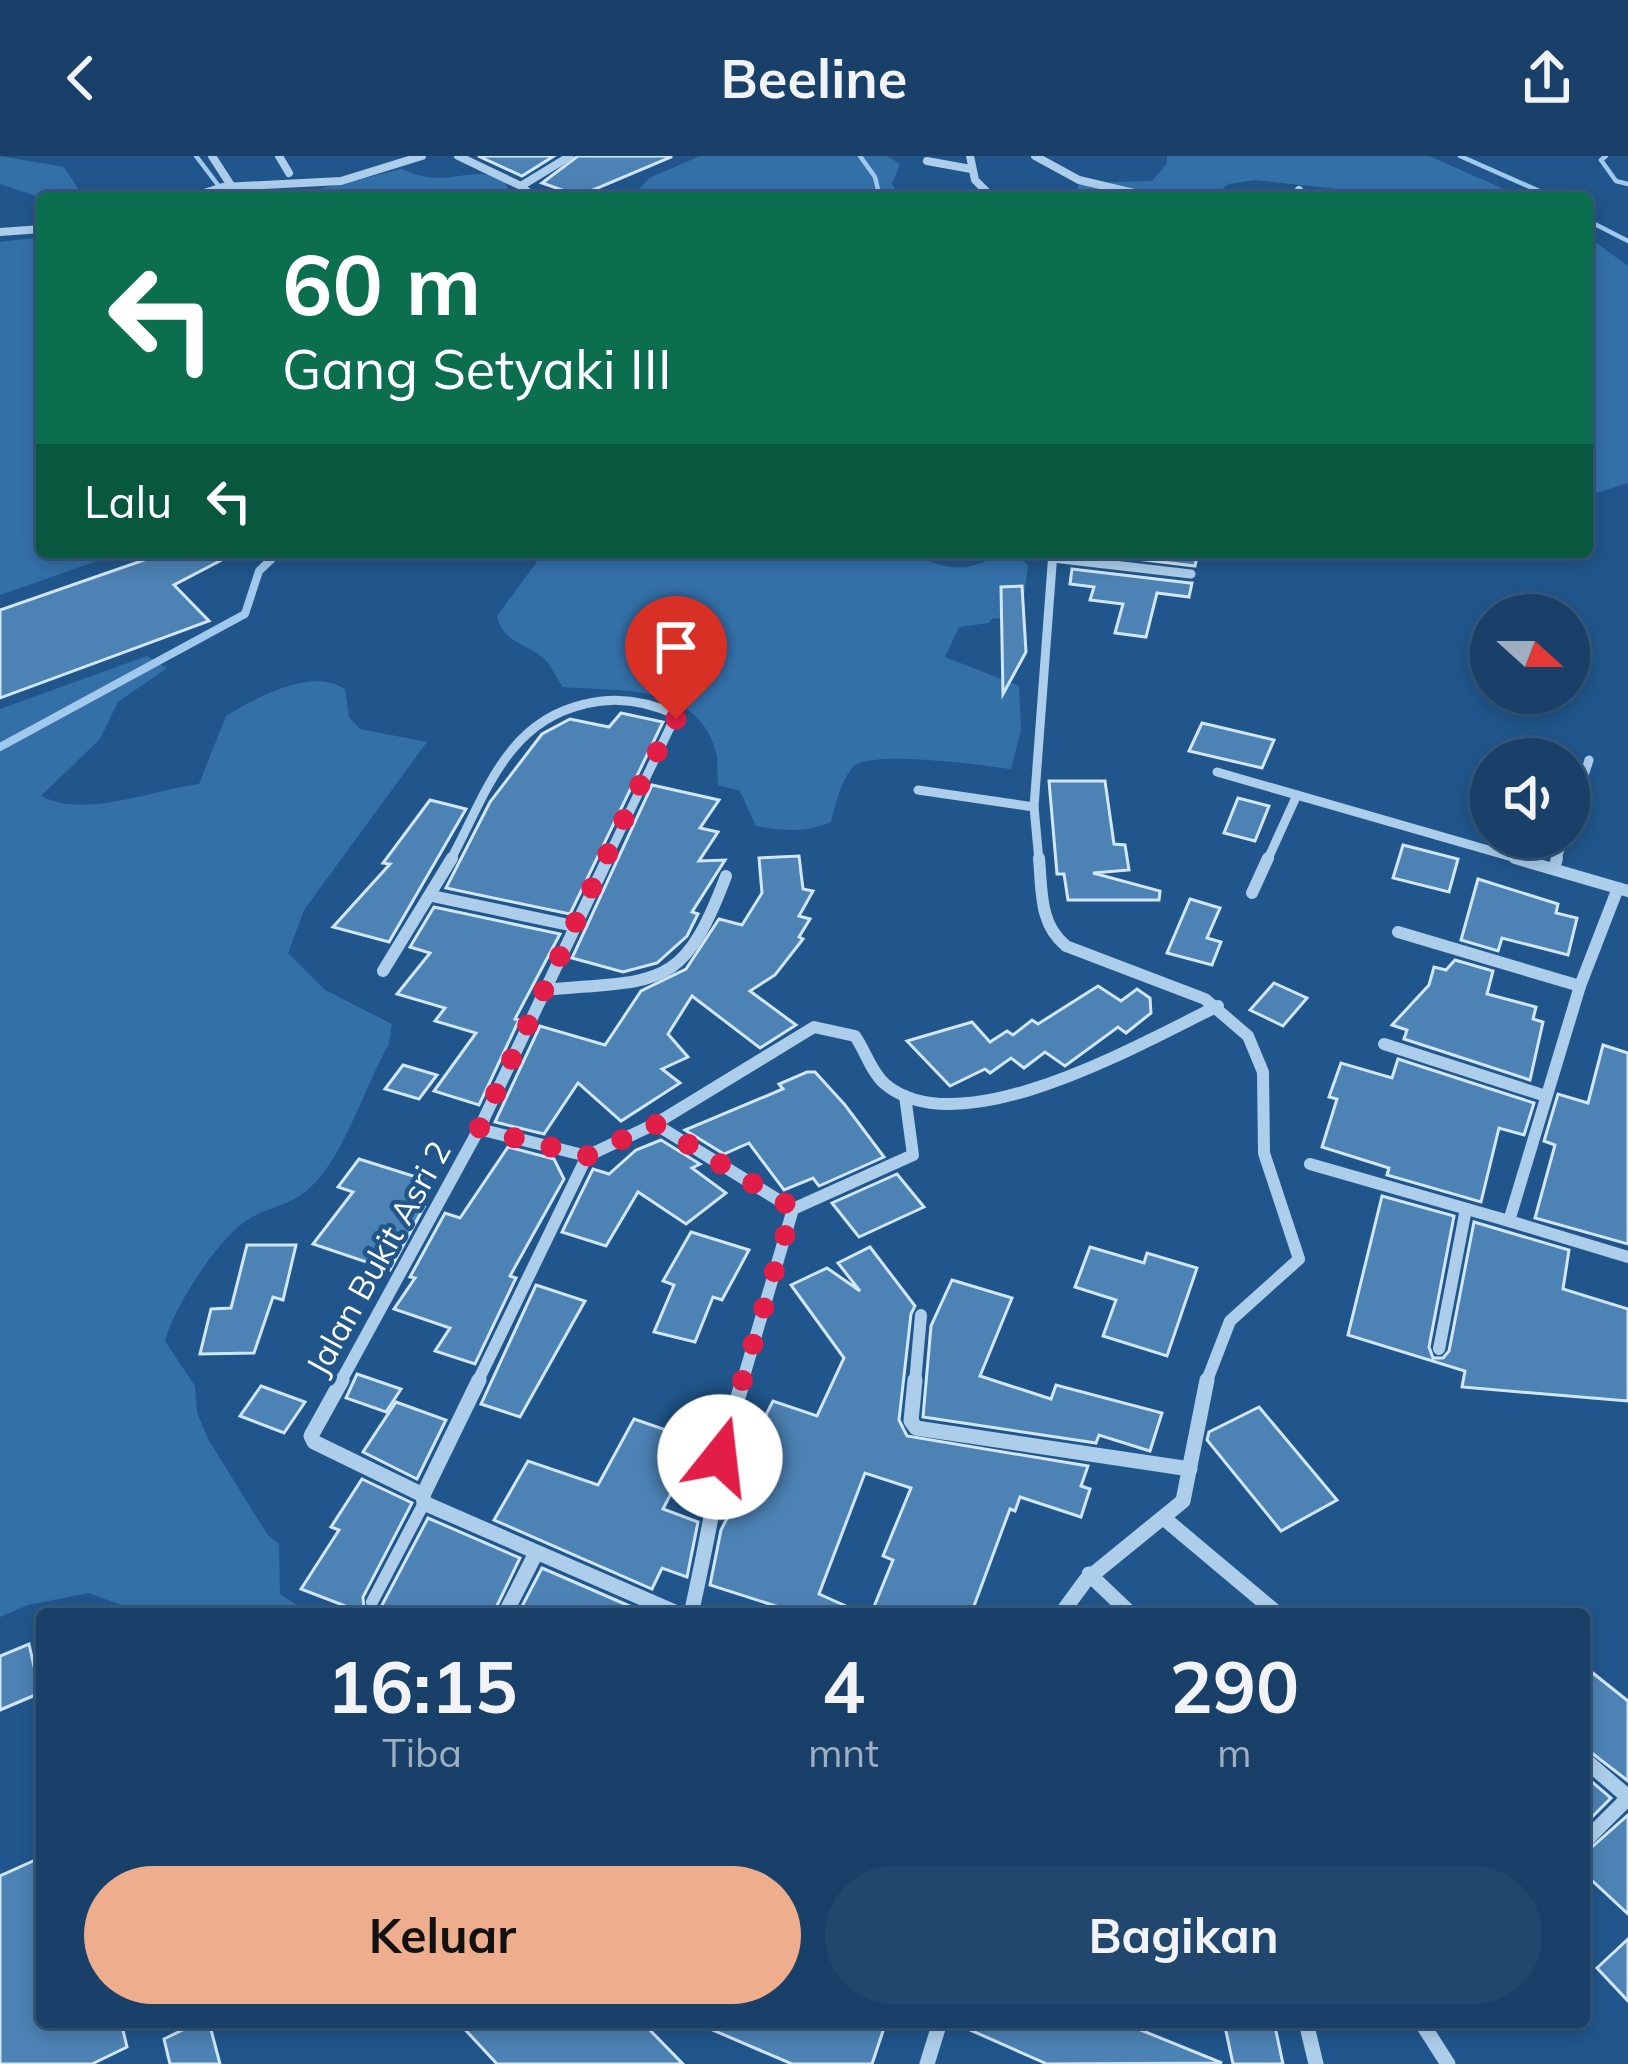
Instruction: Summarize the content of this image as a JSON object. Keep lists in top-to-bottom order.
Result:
{
  "streets": {
    "street": ["Jalan Bukit Asri 2"]
  },
  "north": "right",
  "page": {
    "header": "Beeline",
    "turn": ["60 m", "Gang Setyaki III"],
    "then": "Lalu",
    "eta": [
      "16:15",
      "Tiba",
      "4",
      "mnt",
      "290",
      "m"
    ],
    "buttons": ["Keluar", "Bagikan"]
  }
}
